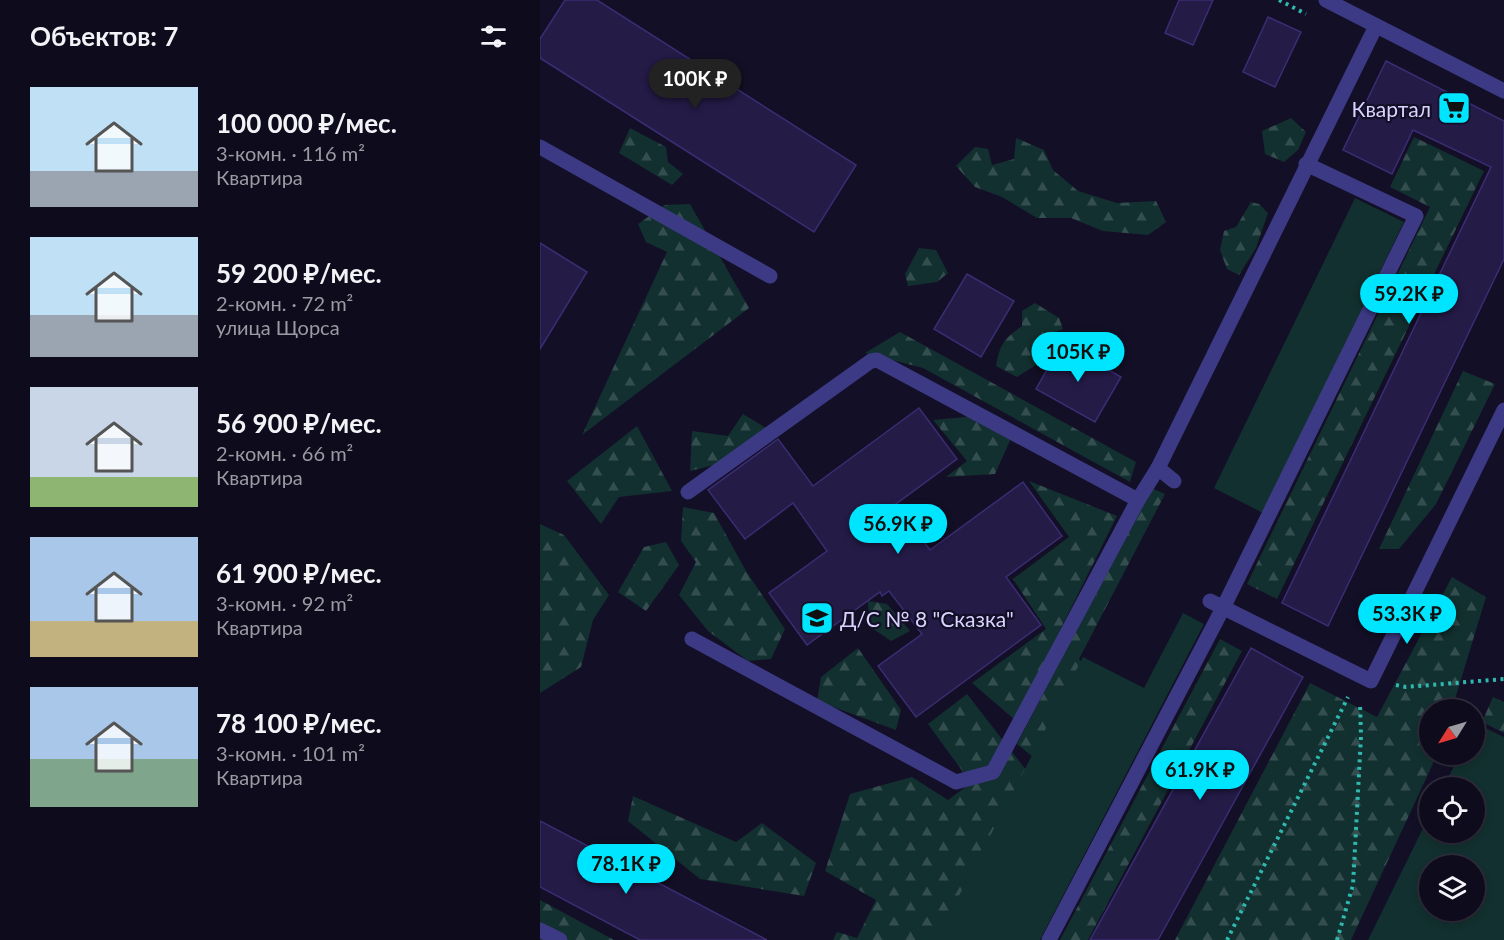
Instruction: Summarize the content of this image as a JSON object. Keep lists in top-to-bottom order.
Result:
{
  "places": {
    "supermarket": ["Квартал"],
    "school or university": ["Д/С № 8 \"Сказка\""]
  },
  "north": "bottom left",
  "page": {
    "heading": "Объектов: 7",
    "price": [
      "100K ₽",
      "59.2K ₽",
      "105K ₽",
      "56.9K ₽",
      "53.3K ₽",
      "61.9K ₽",
      "78.1K ₽"
    ],
    "list": [
      {
        "name": "100 000 ₽/мес.",
        "note": "3-комн. · 116 m² · Квартира"
      },
      {
        "name": "59 200 ₽/мес.",
        "note": "2-комн. · 72 m² · улица Щорса"
      },
      {
        "name": "56 900 ₽/мес.",
        "note": "2-комн. · 66 m² · Квартира"
      },
      {
        "name": "61 900 ₽/мес.",
        "note": "3-комн. · 92 m² · Квартира"
      },
      {
        "name": "78 100 ₽/мес.",
        "note": "3-комн. · 101 m² · Квартира"
      }
    ]
  }
}
